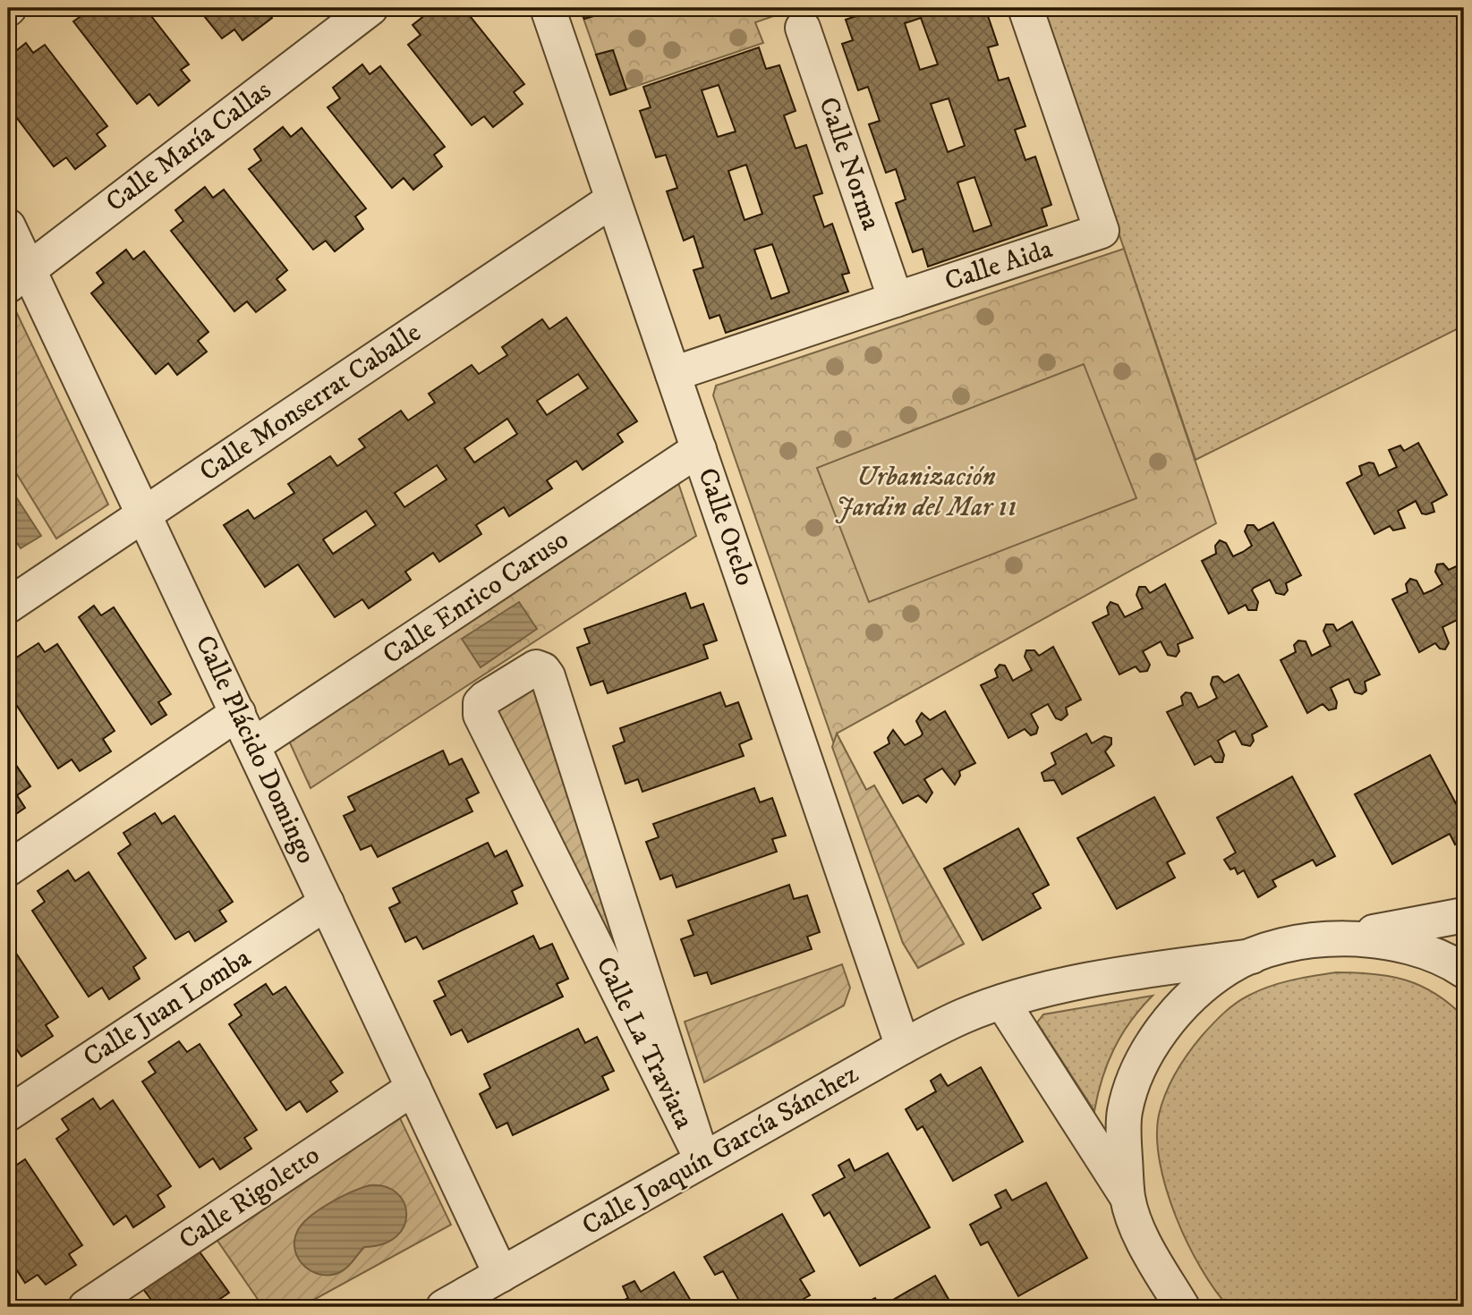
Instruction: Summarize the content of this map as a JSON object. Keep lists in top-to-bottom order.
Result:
{
  "streets": {
    "street": [
      "Calle María Callas",
      "Calle Norma",
      "Calle Aida",
      "Calle Monserrat Caballe",
      "Calle Otelo",
      "Calle Enrico Caruso",
      "Calle Plácido Domingo",
      "Calle Juan Lomba",
      "Calle La Traviata",
      "Calle Joaquín García Sánchez",
      "Calle Rigoletto"
    ]
  },
  "crossings": [
    ["Calle María Callas", "Calle Plácido Domingo"],
    ["Calle Norma", "Calle Aida"],
    ["Calle Aida", "Calle Otelo"],
    ["Calle Monserrat Caballe", "Calle Otelo"],
    ["Calle Monserrat Caballe", "Calle Plácido Domingo"],
    ["Calle Otelo", "Calle Enrico Caruso"],
    ["Calle Otelo", "Calle Joaquín García Sánchez"],
    ["Calle Enrico Caruso", "Calle Plácido Domingo"],
    ["Calle Plácido Domingo", "Calle Juan Lomba"],
    ["Calle Plácido Domingo", "Calle Joaquín García Sánchez"],
    ["Calle Plácido Domingo", "Calle Rigoletto"],
    ["Calle La Traviata", "Calle Joaquín García Sánchez"]
  ],
  "parks": ["Urbanización Jardin del Mar 11"]
}
